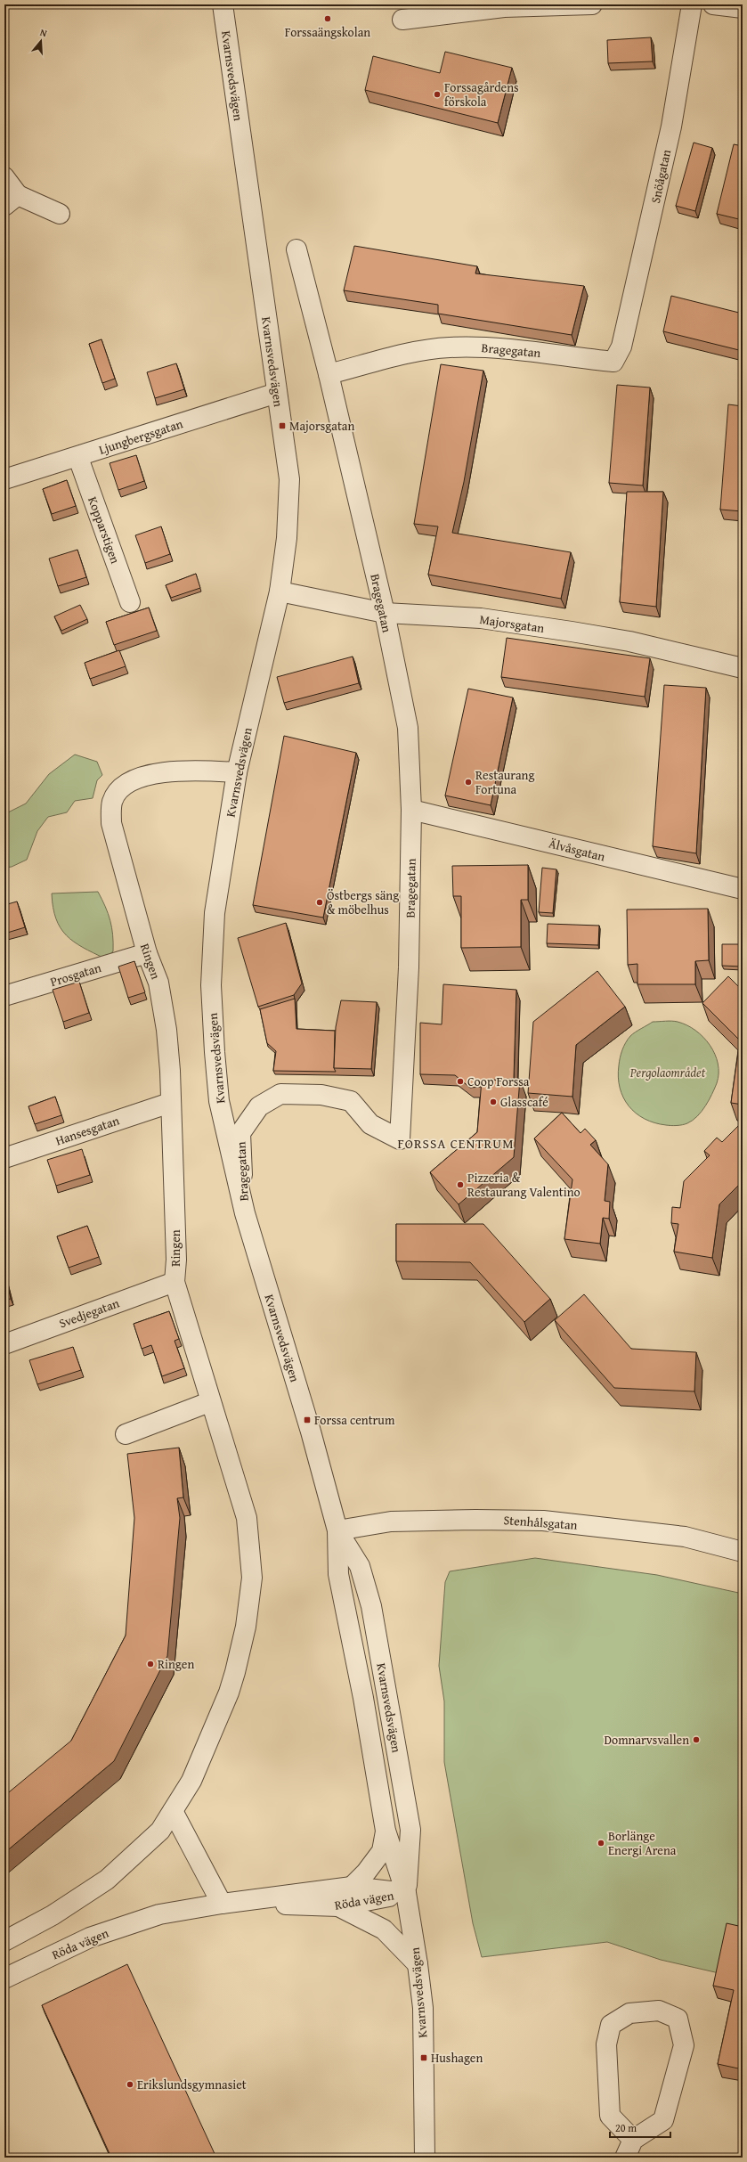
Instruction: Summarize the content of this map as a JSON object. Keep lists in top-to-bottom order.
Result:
{
  "streets": {
    "street": [
      "Kvarnsvedsvägen",
      "Snöågatan",
      "Bragegatan",
      "Ljungbergsgatan",
      "Kopparstigen",
      "Majorsgatan",
      "Älvåsgatan",
      "Ringen",
      "Prosgatan",
      "Hansesgatan",
      "Svedjegatan",
      "Stenhålsgatan",
      "Röda vägen"
    ]
  },
  "crossings": [
    ["Kvarnsvedsvägen", "Bragegatan"],
    ["Kvarnsvedsvägen", "Ljungbergsgatan"],
    ["Kvarnsvedsvägen", "Majorsgatan"],
    ["Kvarnsvedsvägen", "Ringen"],
    ["Kvarnsvedsvägen", "Stenhålsgatan"],
    ["Kvarnsvedsvägen", "Röda vägen"],
    ["Snöågatan", "Bragegatan"],
    ["Bragegatan", "Majorsgatan"],
    ["Bragegatan", "Älvåsgatan"],
    ["Ljungbergsgatan", "Kopparstigen"],
    ["Ringen", "Prosgatan"],
    ["Ringen", "Hansesgatan"],
    ["Ringen", "Svedjegatan"]
  ],
  "districts": ["FORSSA CENTRUM"],
  "parks": ["Pergolaområdet"],
  "places": {
    "other": [
      "Forssaängskolan",
      "Forssagårdens förskola",
      "Restaurang Fortuna",
      "Östbergs säng & möbelhus",
      "Coop Forssa",
      "Glasscafé",
      "Pizzeria & Restaurang Valentino",
      "Ringen",
      "Domnarvsvallen",
      "Borlänge Energi Arena",
      "Erikslundsgymnasiet"
    ],
    "transit": ["Majorsgatan", "Forssa centrum", "Hushagen"]
  },
  "scale_bar": "20 m",
  "north": "top"
}
